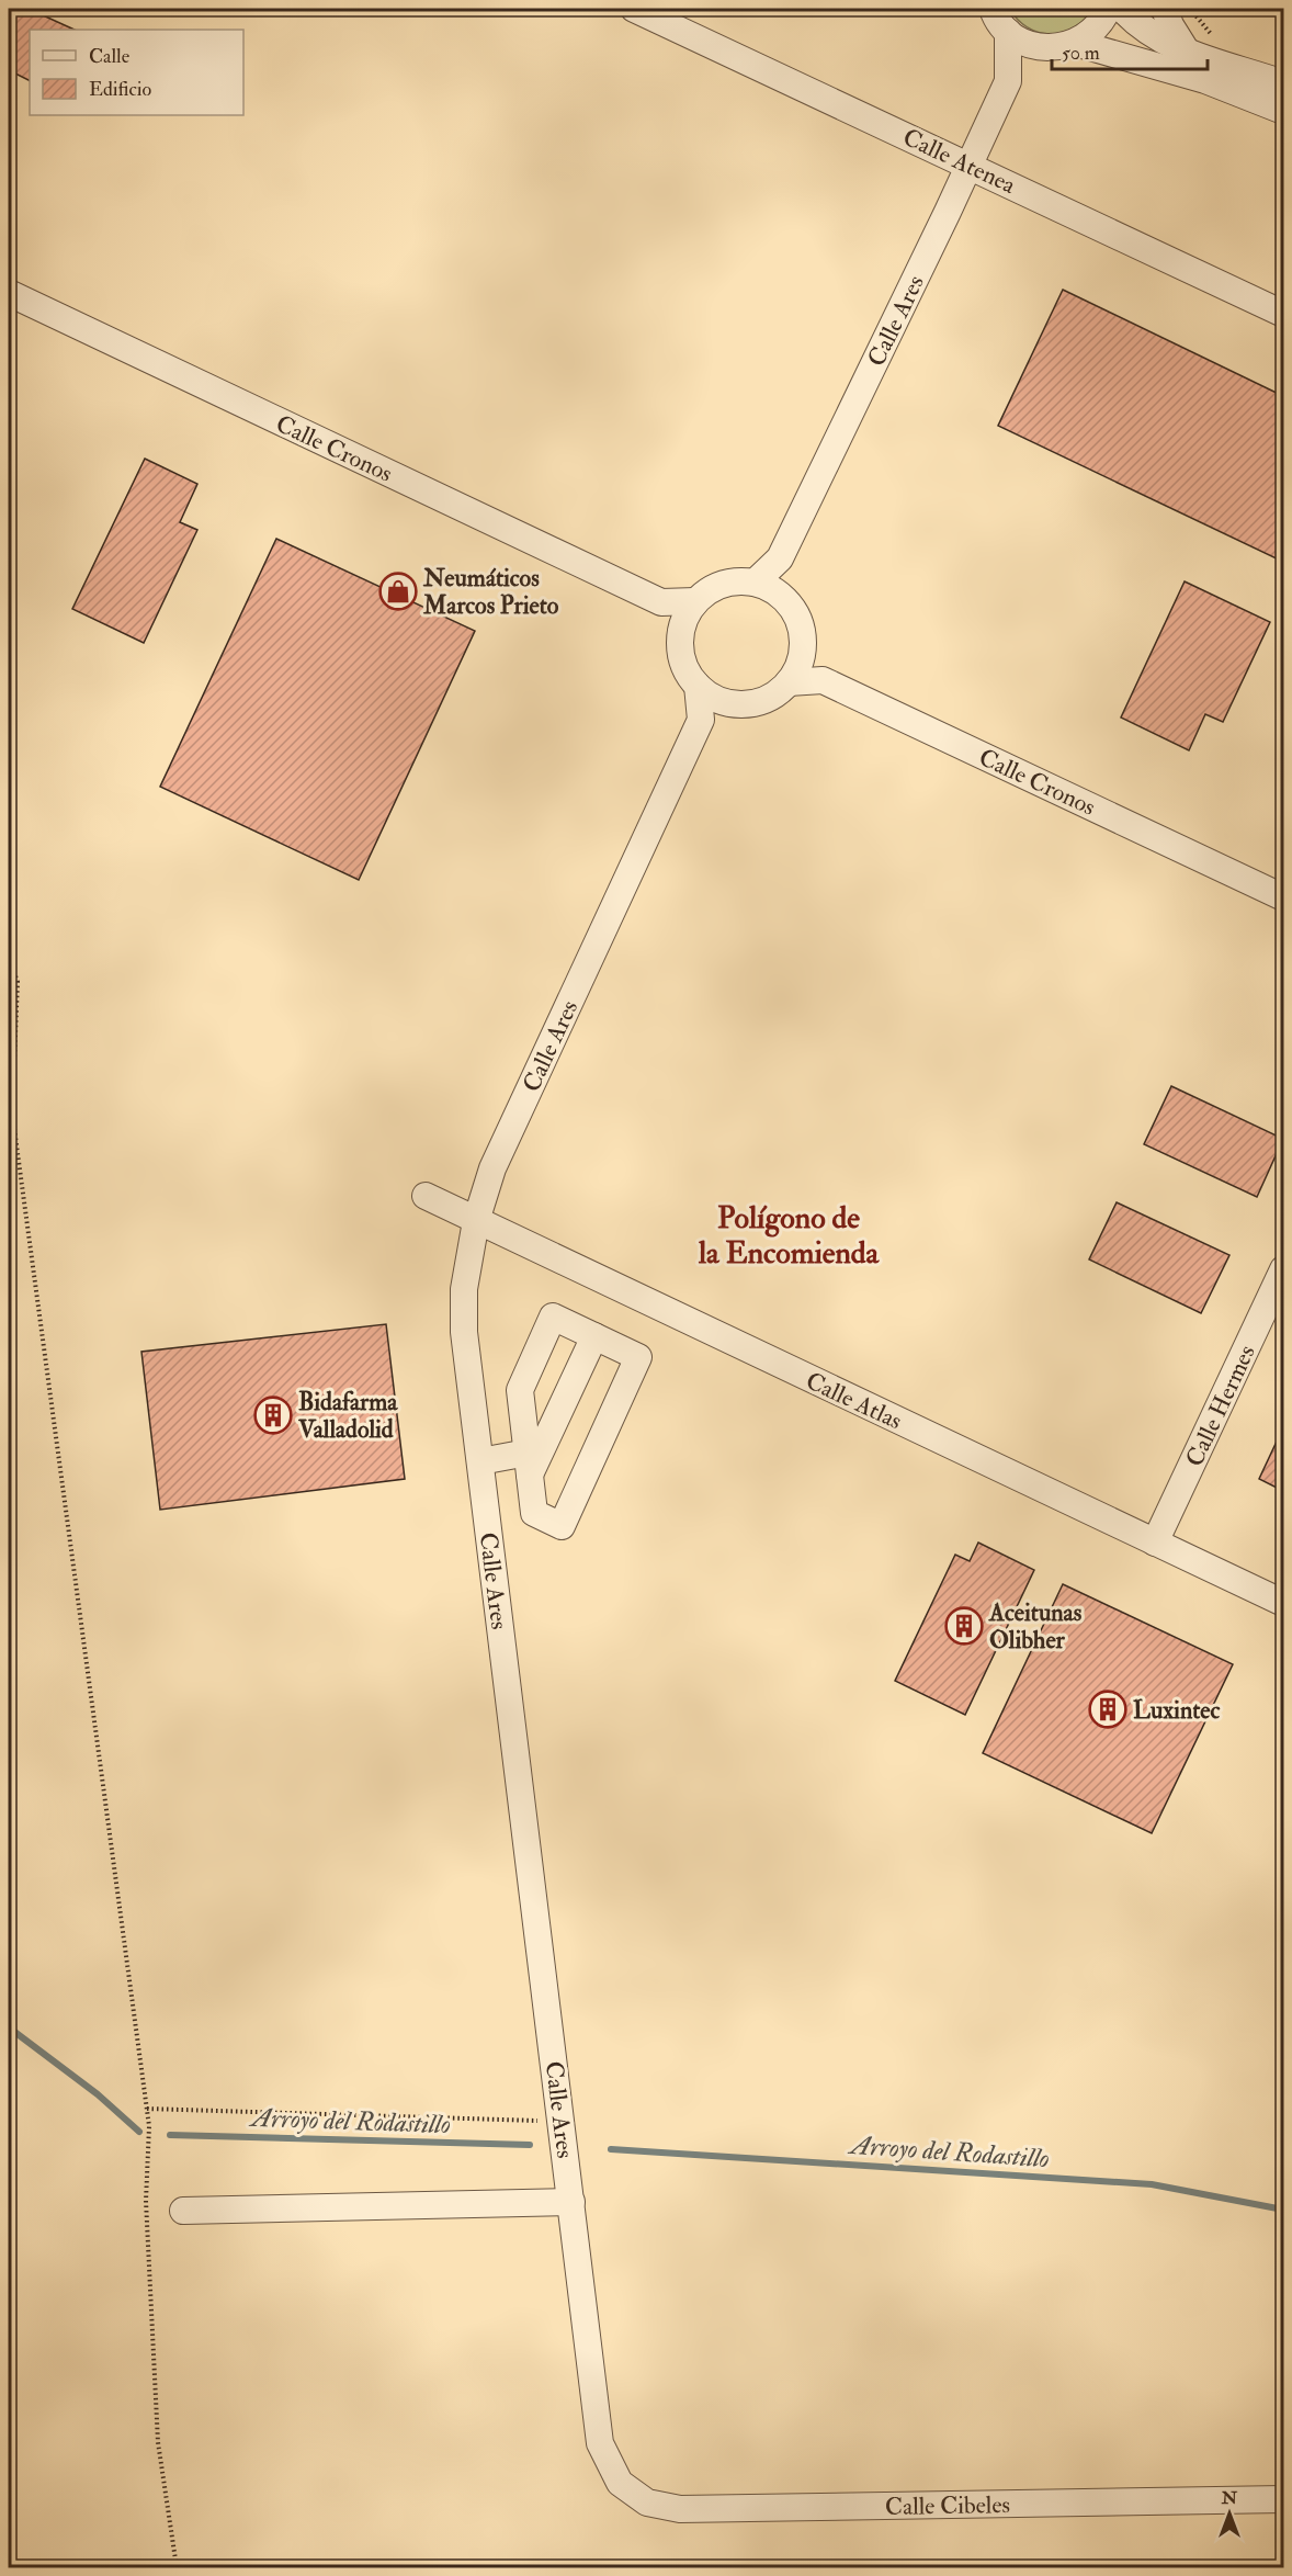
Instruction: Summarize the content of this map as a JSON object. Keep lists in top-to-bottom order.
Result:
{
  "streets": {
    "street": [
      "Calle Atenea",
      "Calle Ares",
      "Calle Cronos",
      "Calle Atlas",
      "Calle Hermes",
      "Calle Cibeles"
    ]
  },
  "crossings": [
    ["Calle Atenea", "Calle Ares"],
    ["Calle Ares", "Calle Cronos"],
    ["Calle Ares", "Calle Atlas"],
    ["Calle Ares", "Calle Cibeles"],
    ["Calle Atlas", "Calle Hermes"]
  ],
  "districts": ["Polígono de la Encomienda"],
  "water": ["Arroyo del Rodastillo"],
  "places": {
    "shop": ["Neumáticos Marcos Prieto"],
    "building": ["Bidafarma Valladolid", "Aceitunas Olibher", "Luxintec"]
  },
  "legend": ["Calle", "Edificio"],
  "scale_bar": "50 m",
  "north": "top"
}
